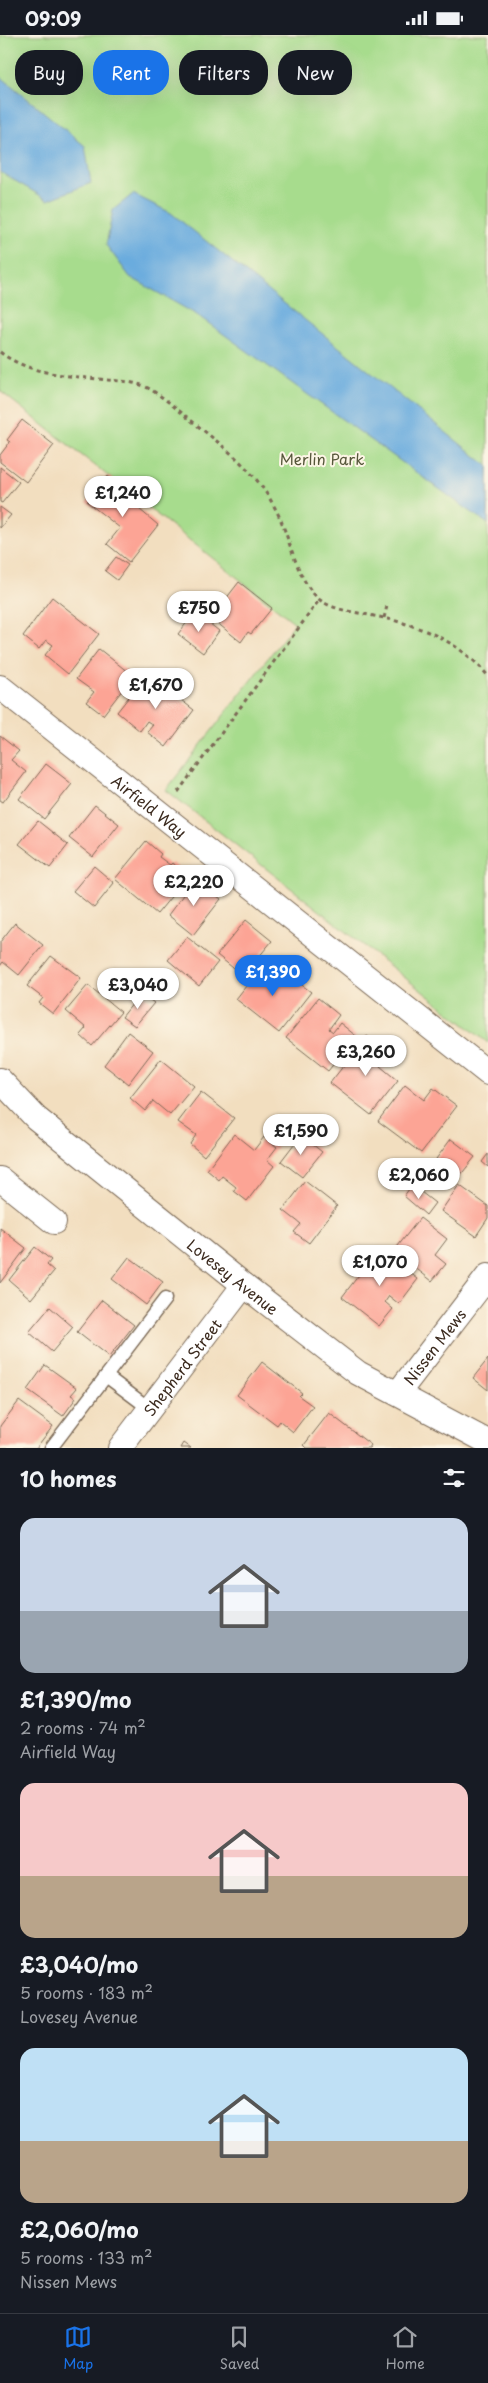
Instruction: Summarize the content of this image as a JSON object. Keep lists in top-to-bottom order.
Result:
{
  "streets": {
    "street": [
      "Airfield Way",
      "Lovesey Avenue",
      "Nissen Mews",
      "Shepherd Street"
    ]
  },
  "crossings": [
    ["Lovesey Avenue", "Nissen Mews"],
    ["Lovesey Avenue", "Shepherd Street"]
  ],
  "parks": ["Merlin Park"],
  "page": {
    "status": "09:09",
    "chip": [
      "Buy",
      "Rent",
      "Filters",
      "New"
    ],
    "price": [
      "£1,240",
      "£750",
      "£1,670",
      "£2,220",
      "£1,390",
      "£3,040",
      "£3,260",
      "£1,590",
      "£2,060",
      "£1,070"
    ],
    "heading": "10 homes",
    "list": [
      {
        "name": "£1,390/mo",
        "note": "2 rooms · 74 m² · Airfield Way"
      },
      {
        "name": "£3,040/mo",
        "note": "5 rooms · 183 m² · Lovesey Avenue"
      },
      {
        "name": "£2,060/mo",
        "note": "5 rooms · 133 m² · Nissen Mews"
      }
    ],
    "tabs": ["Map", "Saved", "Home"]
  }
}
